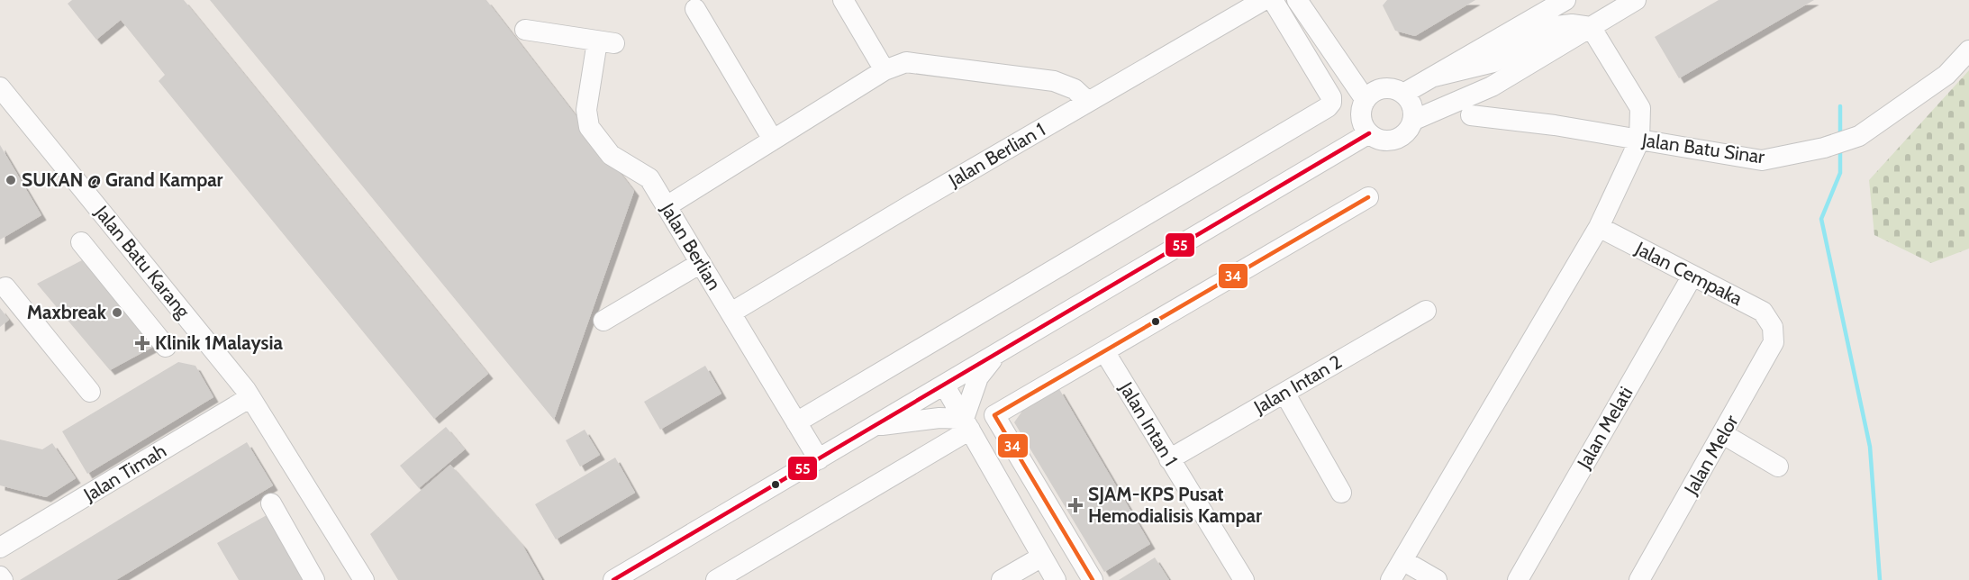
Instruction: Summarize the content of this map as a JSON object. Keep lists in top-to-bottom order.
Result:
{
  "streets": {
    "street": [
      "Jalan Batu Sinar",
      "Jalan Berlian 1",
      "Jalan Berlian",
      "Jalan Batu Karang",
      "Jalan Cempaka",
      "Jalan Intan 2",
      "Jalan Intan 1",
      "Jalan Melati",
      "Jalan Melor",
      "Jalan Timah"
    ]
  },
  "crossings": [
    ["Jalan Berlian 1", "Jalan Berlian"],
    ["Jalan Batu Karang", "Jalan Timah"],
    ["Jalan Cempaka", "Jalan Melati"],
    ["Jalan Cempaka", "Jalan Melor"],
    ["Jalan Intan 2", "Jalan Intan 1"]
  ],
  "places": {
    "other": ["SUKAN @ Grand Kampar", "Maxbreak"],
    "health": ["Klinik 1Malaysia", "SJAM-KPS Pusat Hemodialisis Kampar"]
  },
  "lines": ["transit line 55", "transit line 34"]
}
